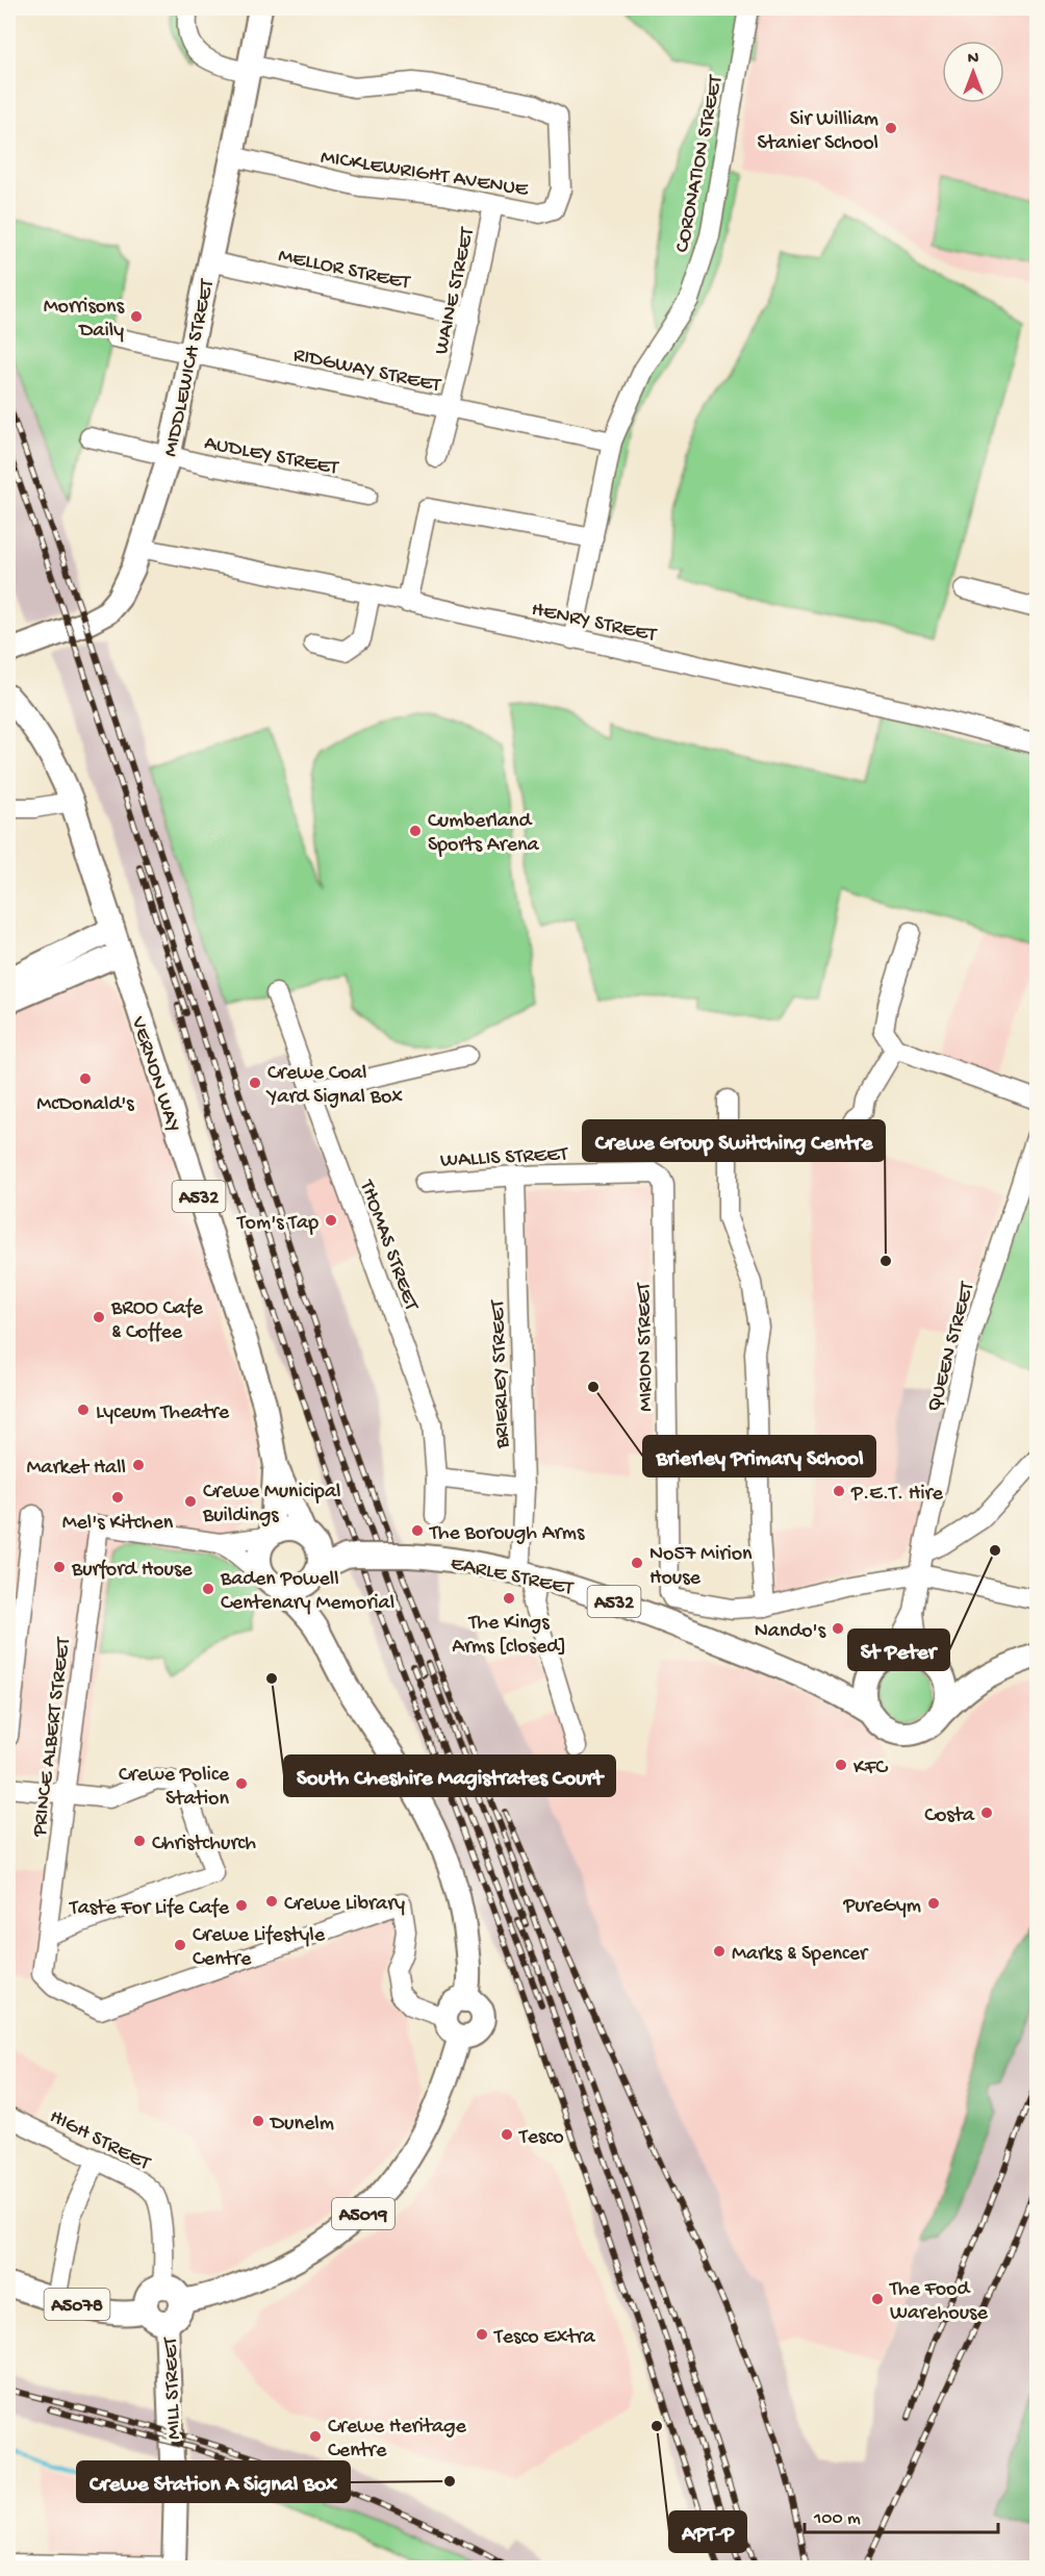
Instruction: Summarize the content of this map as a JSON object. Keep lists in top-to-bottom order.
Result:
{
  "streets": {
    "main road": [
      "MIDDLEWICH STREET",
      "VERNON WAY",
      "A532",
      "EARLE STREET",
      "A5019",
      "A5078",
      "MILL STREET"
    ],
    "street": [
      "CORONATION STREET",
      "MICKLEWRIGHT AVENUE",
      "MELLOR STREET",
      "WAINE STREET",
      "RIDGWAY STREET",
      "AUDLEY STREET",
      "HENRY STREET",
      "WALLIS STREET",
      "THOMAS STREET",
      "QUEEN STREET",
      "MIRION STREET",
      "BRIERLEY STREET",
      "PRINCE ALBERT STREET",
      "HIGH STREET"
    ]
  },
  "crossings": [
    ["CORONATION STREET", "RIDGWAY STREET"],
    ["CORONATION STREET", "HENRY STREET"],
    ["MICKLEWRIGHT AVENUE", "WAINE STREET"],
    ["MICKLEWRIGHT AVENUE", "MIDDLEWICH STREET"],
    ["MELLOR STREET", "WAINE STREET"],
    ["MELLOR STREET", "MIDDLEWICH STREET"],
    ["WAINE STREET", "RIDGWAY STREET"],
    ["MIDDLEWICH STREET", "RIDGWAY STREET"],
    ["MIDDLEWICH STREET", "AUDLEY STREET"],
    ["MIDDLEWICH STREET", "HENRY STREET"],
    ["VERNON WAY", "EARLE STREET"],
    ["WALLIS STREET", "MIRION STREET"],
    ["WALLIS STREET", "BRIERLEY STREET"],
    ["BRIERLEY STREET", "EARLE STREET"],
    ["PRINCE ALBERT STREET", "A5019"],
    ["HIGH STREET", "A5019"],
    ["HIGH STREET", "A5078"],
    ["HIGH STREET", "MILL STREET"],
    ["A5019", "A5078"],
    ["A5019", "MILL STREET"],
    ["A5078", "MILL STREET"]
  ],
  "places": [
    "Sir William Stanier School",
    "Morrisons Daily",
    "Cumberland Sports Arena",
    "McDonald's",
    "Crewe Coal Yard Signal Box",
    "Tom's Tap",
    "Crewe Group Switching Centre",
    "BROO Cafe & Coffee",
    "Brierley Primary School",
    "Lyceum Theatre",
    "Market Hall",
    "P.E.T. Hire",
    "Mel's Kitchen",
    "Crewe Municipal Buildings",
    "The Borough Arms",
    "St Peter",
    "No57 Mirion House",
    "Burford House",
    "Baden Powell Centenary Memorial",
    "The Kings Arms [closed]",
    "Nando's",
    "South Cheshire Magistrates Court",
    "KFC",
    "Crewe Police Station",
    "Costa",
    "Christchurch",
    "Crewe Library",
    "PureGym",
    "Taste For Life Cafe",
    "Crewe Lifestyle Centre",
    "Marks & Spencer",
    "Dunelm",
    "Tesco",
    "The Food Warehouse",
    "Tesco Extra",
    "APT-P",
    "Crewe Heritage Centre",
    "Crewe Station A Signal Box"
  ],
  "scale_bar": "100 m",
  "north": "top"
}
